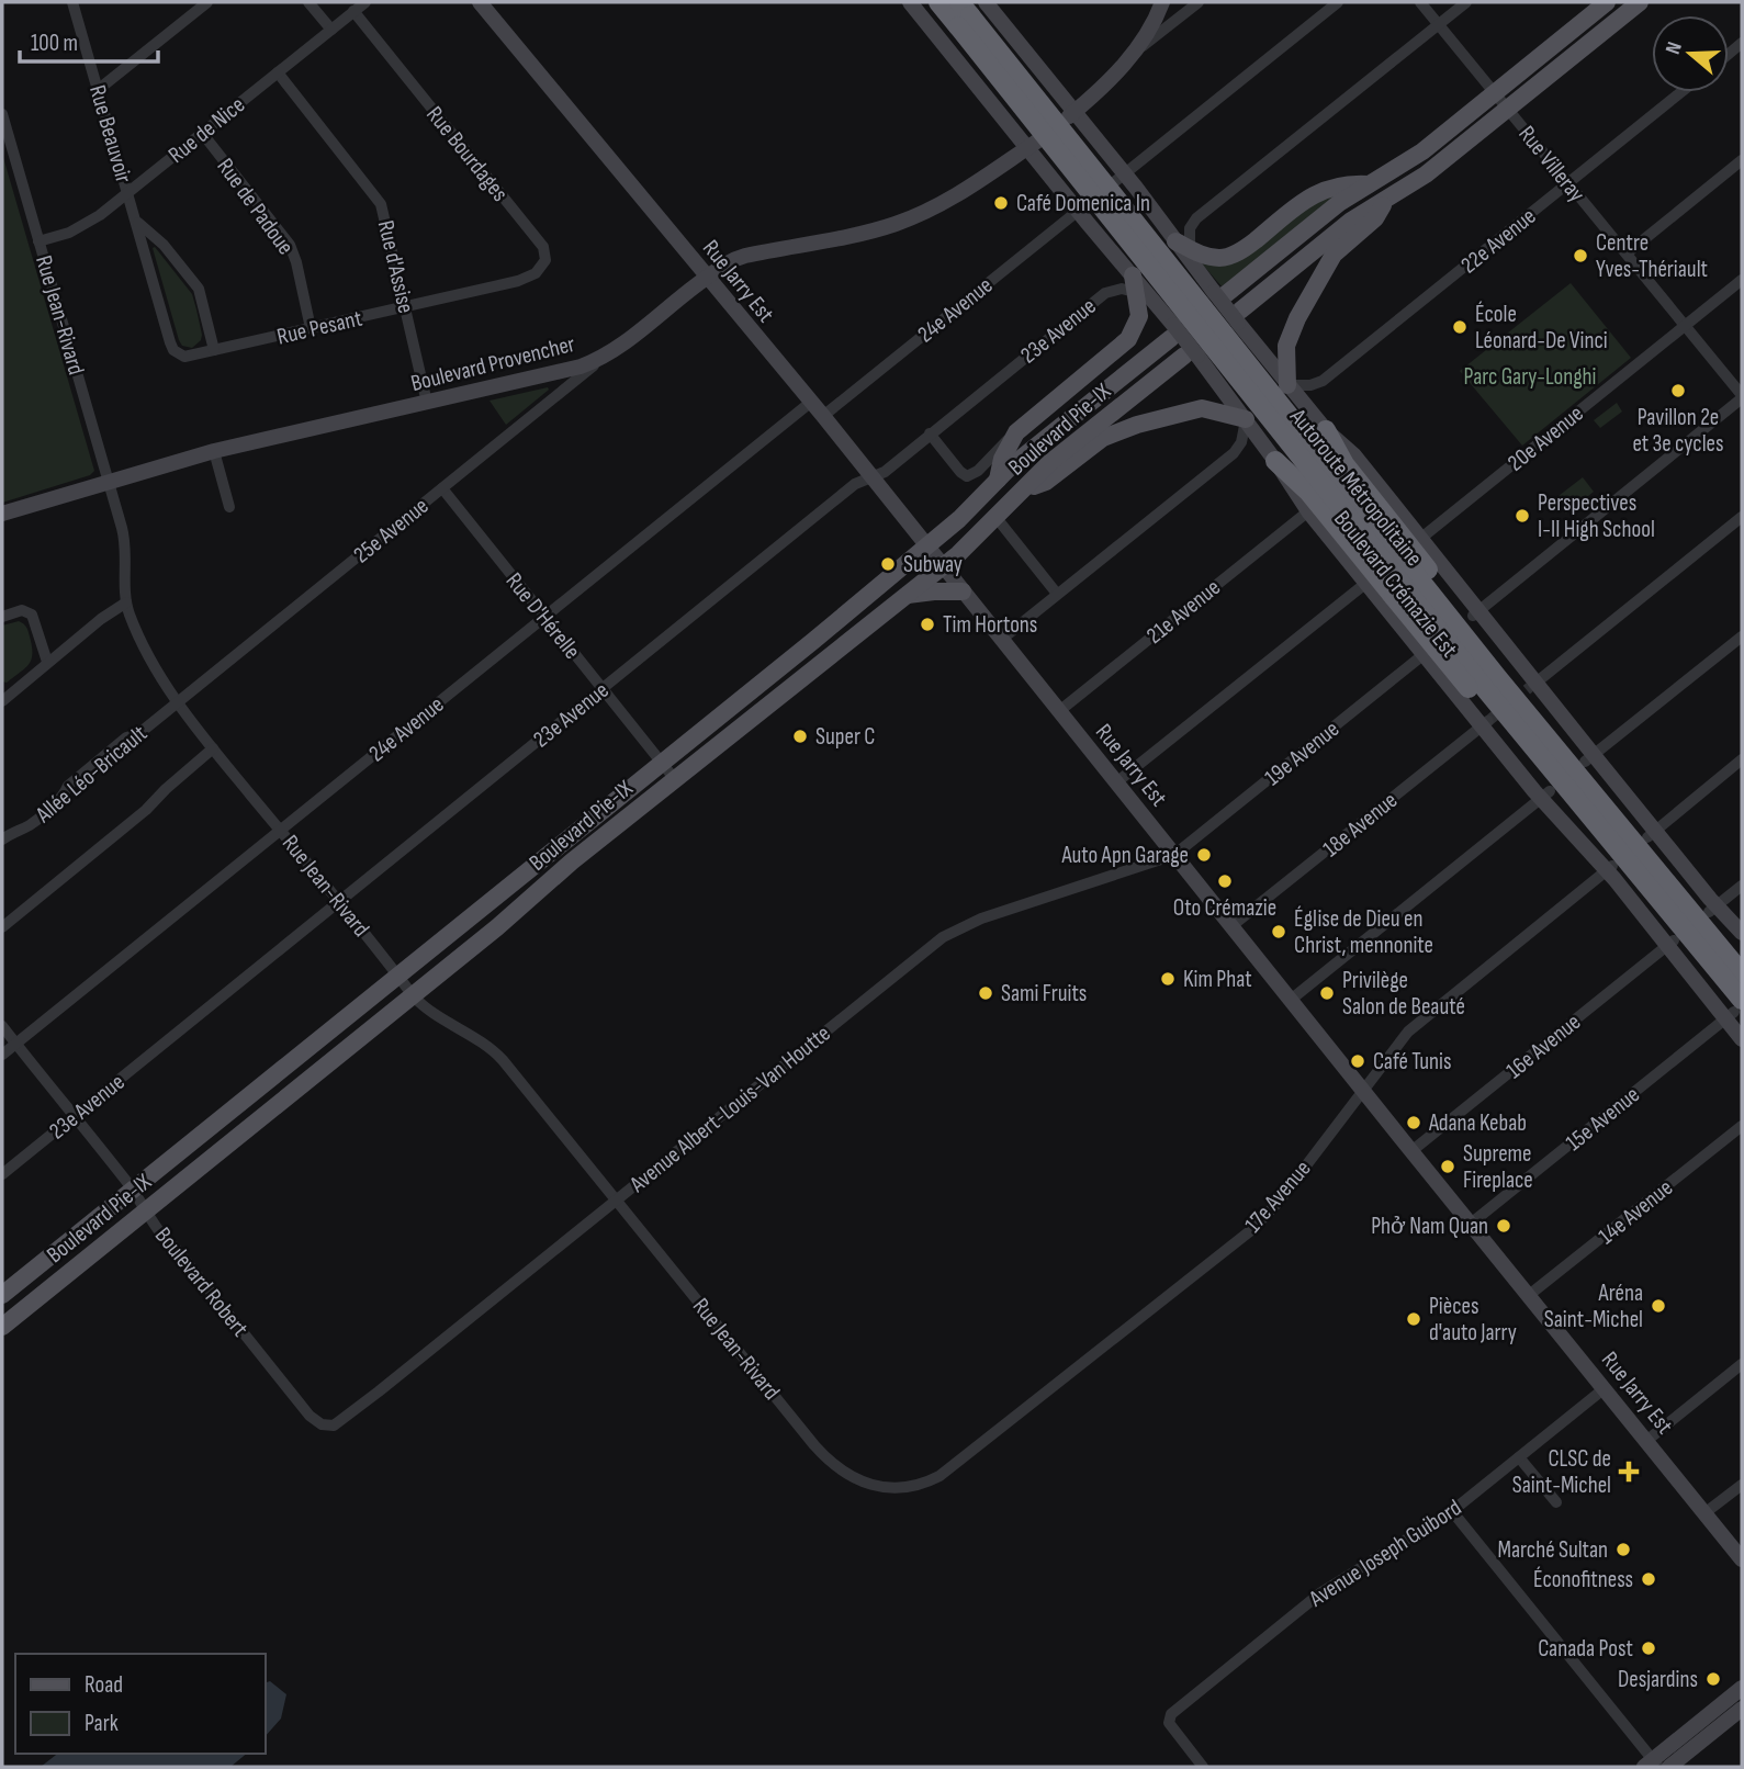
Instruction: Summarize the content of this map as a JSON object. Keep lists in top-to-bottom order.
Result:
{
  "streets": {
    "highway": ["Autoroute Métropolitaine"],
    "main road": ["Boulevard Pie-IX"],
    "street": [
      "Rue de Nice",
      "Rue Beauvoir",
      "Rue Bourdages",
      "Rue Villeray",
      "Rue de Padoue",
      "22e Avenue",
      "Rue d'Assise",
      "Rue Jarry Est",
      "24e Avenue",
      "Rue Jean-Rivard",
      "Rue Pesant",
      "23e Avenue",
      "Boulevard Provencher",
      "20e Avenue",
      "25e Avenue",
      "Boulevard Crémazie Est",
      "21e Avenue",
      "Rue D'Hérelle",
      "19e Avenue",
      "Allée Léo-Bricault",
      "18e Avenue",
      "16e Avenue",
      "Avenue Albert-Louis-Van Houtte",
      "15e Avenue",
      "17e Avenue",
      "14e Avenue",
      "Boulevard Robert",
      "Avenue Joseph Guibord"
    ]
  },
  "crossings": [
    ["Rue de Nice", "Rue Beauvoir"],
    ["Rue de Nice", "Rue Bourdages"],
    ["Rue de Nice", "Rue de Padoue"],
    ["Rue de Nice", "Rue d'Assise"],
    ["Rue de Nice", "Rue Jean-Rivard"],
    ["Rue Beauvoir", "Rue Pesant"],
    ["Rue Bourdages", "Rue Pesant"],
    ["Rue Villeray", "22e Avenue"],
    ["Rue Villeray", "20e Avenue"],
    ["Rue de Padoue", "Rue Pesant"],
    ["22e Avenue", "Boulevard Crémazie Est"],
    ["Rue d'Assise", "Rue Pesant"],
    ["Rue d'Assise", "Boulevard Provencher"],
    ["Rue Jarry Est", "24e Avenue"],
    ["Rue Jarry Est", "23e Avenue"],
    ["Rue Jarry Est", "Boulevard Provencher"],
    ["Rue Jarry Est", "Boulevard Pie-IX"],
    ["Rue Jarry Est", "21e Avenue"],
    ["Rue Jarry Est", "19e Avenue"],
    ["Rue Jarry Est", "18e Avenue"],
    ["Rue Jarry Est", "16e Avenue"],
    ["Rue Jarry Est", "Avenue Albert-Louis-Van Houtte"],
    ["Rue Jarry Est", "15e Avenue"],
    ["Rue Jarry Est", "17e Avenue"],
    ["Rue Jarry Est", "14e Avenue"],
    ["Rue Jarry Est", "Avenue Joseph Guibord"],
    ["24e Avenue", "Rue Jean-Rivard"],
    ["24e Avenue", "Boulevard Crémazie Est"],
    ["24e Avenue", "Rue D'Hérelle"],
    ["24e Avenue", "Boulevard Robert"],
    ["Rue Jean-Rivard", "23e Avenue"],
    ["Rue Jean-Rivard", "Boulevard Provencher"],
    ["Rue Jean-Rivard", "Boulevard Pie-IX"],
    ["Rue Jean-Rivard", "25e Avenue"],
    ["Rue Jean-Rivard", "Allée Léo-Bricault"],
    ["Rue Jean-Rivard", "Avenue Albert-Louis-Van Houtte"],
    ["Rue Jean-Rivard", "17e Avenue"],
    ["23e Avenue", "Boulevard Crémazie Est"],
    ["23e Avenue", "Rue D'Hérelle"],
    ["23e Avenue", "Boulevard Robert"],
    ["Boulevard Provencher", "25e Avenue"],
    ["Boulevard Provencher", "Boulevard Crémazie Est"],
    ["Boulevard Pie-IX", "Boulevard Crémazie Est"],
    ["Boulevard Pie-IX", "Rue D'Hérelle"],
    ["Boulevard Pie-IX", "Boulevard Robert"],
    ["20e Avenue", "Boulevard Crémazie Est"],
    ["Autoroute Métropolitaine", "Boulevard Crémazie Est"],
    ["Autoroute Métropolitaine", "15e Avenue"],
    ["25e Avenue", "Rue D'Hérelle"],
    ["25e Avenue", "Allée Léo-Bricault"],
    ["Boulevard Crémazie Est", "21e Avenue"],
    ["Boulevard Crémazie Est", "19e Avenue"],
    ["Boulevard Crémazie Est", "18e Avenue"],
    ["Boulevard Crémazie Est", "16e Avenue"],
    ["Boulevard Crémazie Est", "15e Avenue"],
    ["Boulevard Crémazie Est", "17e Avenue"],
    ["19e Avenue", "Avenue Albert-Louis-Van Houtte"],
    ["Avenue Albert-Louis-Van Houtte", "Boulevard Robert"]
  ],
  "parks": ["Parc Gary-Longhi"],
  "places": {
    "other": [
      "Café Domenica In",
      "Centre Yves-Thériault",
      "École Léonard-De Vinci",
      "Pavillon 2e et 3e cycles",
      "Perspectives I-II High School",
      "Subway",
      "Tim Hortons",
      "Super C",
      "Auto Apn Garage",
      "Oto Crémazie",
      "Église de Dieu en Christ, mennonite",
      "Kim Phat",
      "Sami Fruits",
      "Privilège Salon de Beauté",
      "Café Tunis",
      "Adana Kebab",
      "Supreme Fireplace",
      "Phở Nam Quan",
      "Aréna Saint-Michel",
      "Pièces d'auto Jarry",
      "Marché Sultan",
      "Éconofitness",
      "Canada Post",
      "Desjardins"
    ],
    "health": ["CLSC de Saint-Michel"]
  },
  "legend": ["Road", "Park"],
  "scale_bar": "100 m",
  "north": "left"
}
